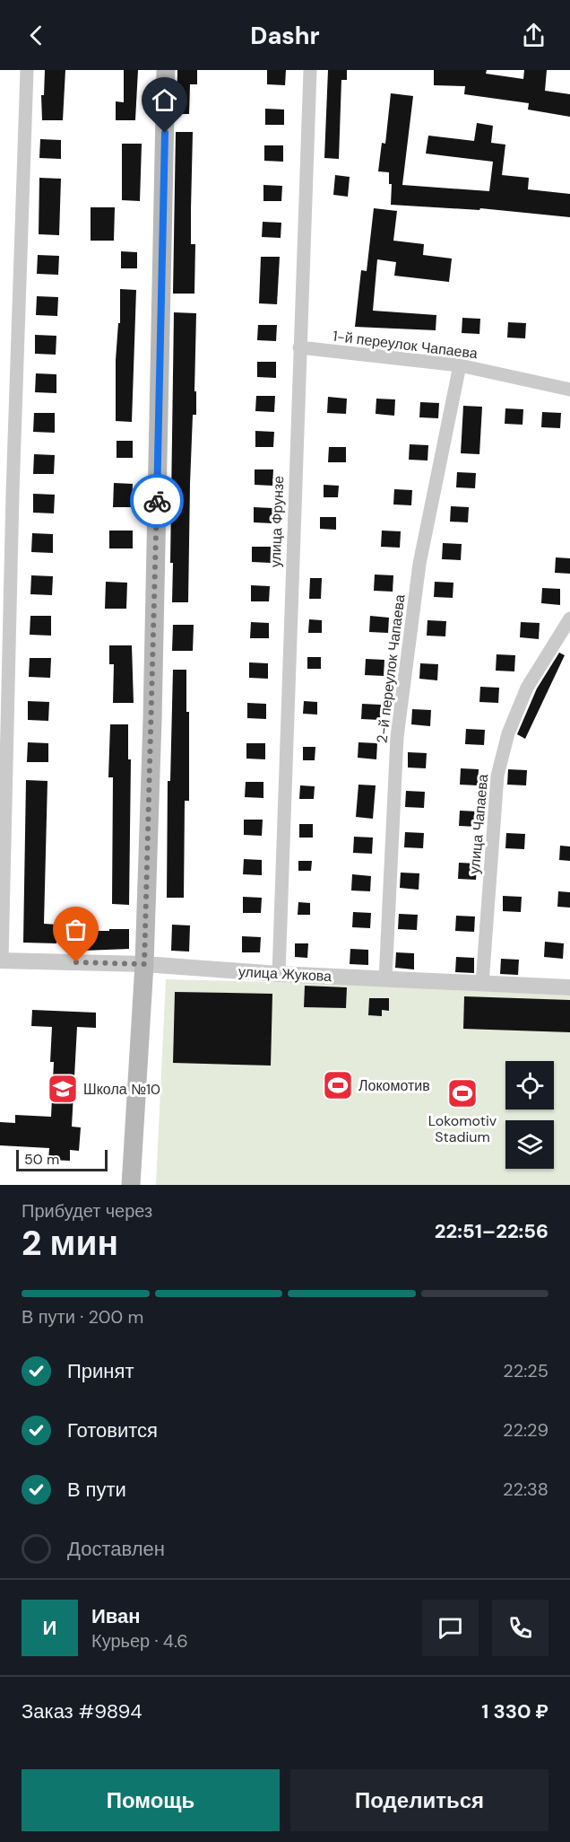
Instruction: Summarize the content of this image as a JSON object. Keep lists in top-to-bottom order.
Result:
{
  "streets": {
    "street": [
      "1-й переулок Чапаева",
      "улица Фрунзе",
      "2-й переулок Чапаева",
      "улица Чапаева",
      "улица Жукова"
    ]
  },
  "crossings": [
    ["1-й переулок Чапаева", "улица Фрунзе"],
    ["1-й переулок Чапаева", "2-й переулок Чапаева"],
    ["улица Фрунзе", "улица Жукова"],
    ["2-й переулок Чапаева", "улица Жукова"],
    ["улица Чапаева", "улица Жукова"]
  ],
  "places": {
    "sports": ["Локомотив", "Lokomotiv Stadium"],
    "school or university": ["Школа №10"]
  },
  "scale_bar": "50 m",
  "page": {
    "header": "Dashr",
    "scale": "50 m",
    "heading": ["2 мин", "Прибудет через", "22:51–22:56"],
    "panel": [
      "Иван",
      "Курьер · 4.6",
      "Заказ #9894",
      "1 330 ₽"
    ],
    "bar": "В пути · 200 m",
    "list": [
      ["Принят", "22:25"],
      ["Готовится", "22:29"],
      ["В пути", "22:38"],
      "Доставлен"
    ],
    "round": "И",
    "buttons": ["Помощь", "Поделиться"]
  }
}
